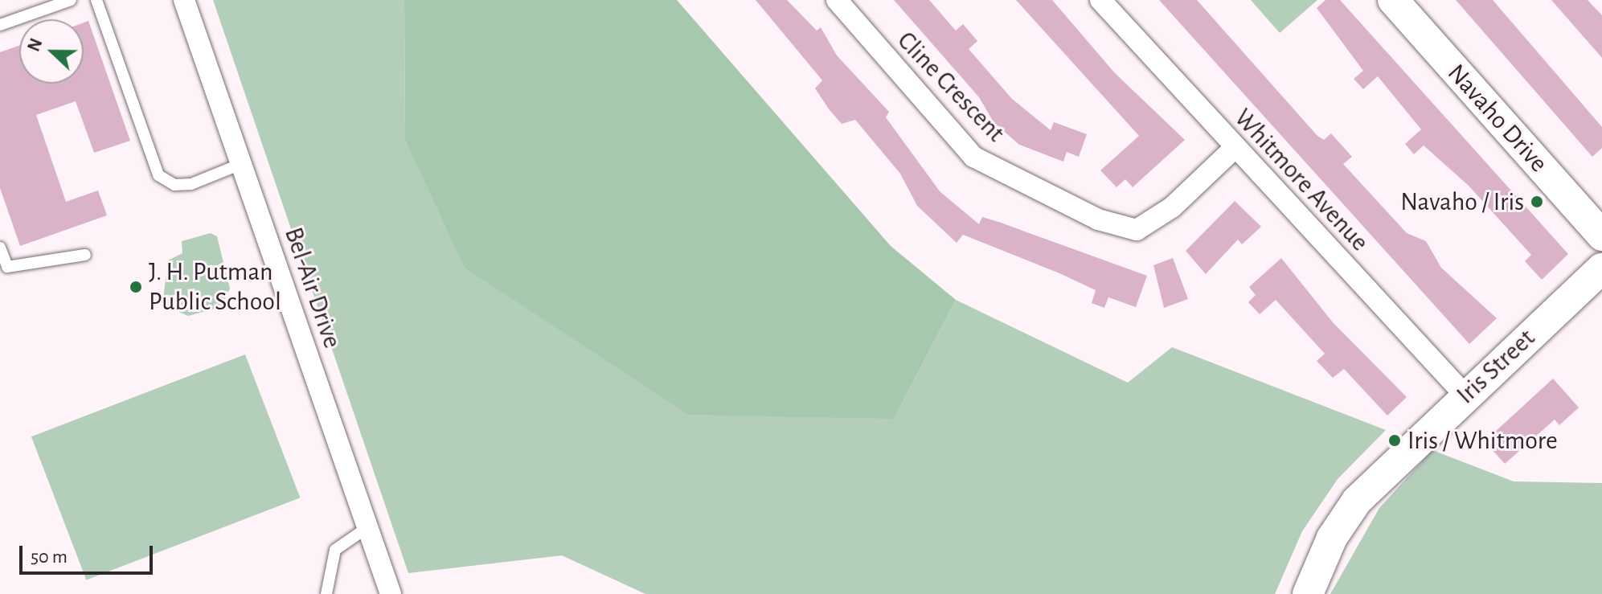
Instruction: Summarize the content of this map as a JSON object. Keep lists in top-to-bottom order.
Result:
{
  "streets": {
    "street": [
      "Cline Crescent",
      "Navaho Drive",
      "Whitmore Avenue",
      "Bel-Air Drive",
      "Iris Street"
    ]
  },
  "crossings": [
    ["Cline Crescent", "Whitmore Avenue"],
    ["Whitmore Avenue", "Iris Street"]
  ],
  "places": ["Navaho / Iris", "J. H. Putman Public School", "Iris / Whitmore"],
  "scale_bar": "50 m",
  "north": "left"
}
